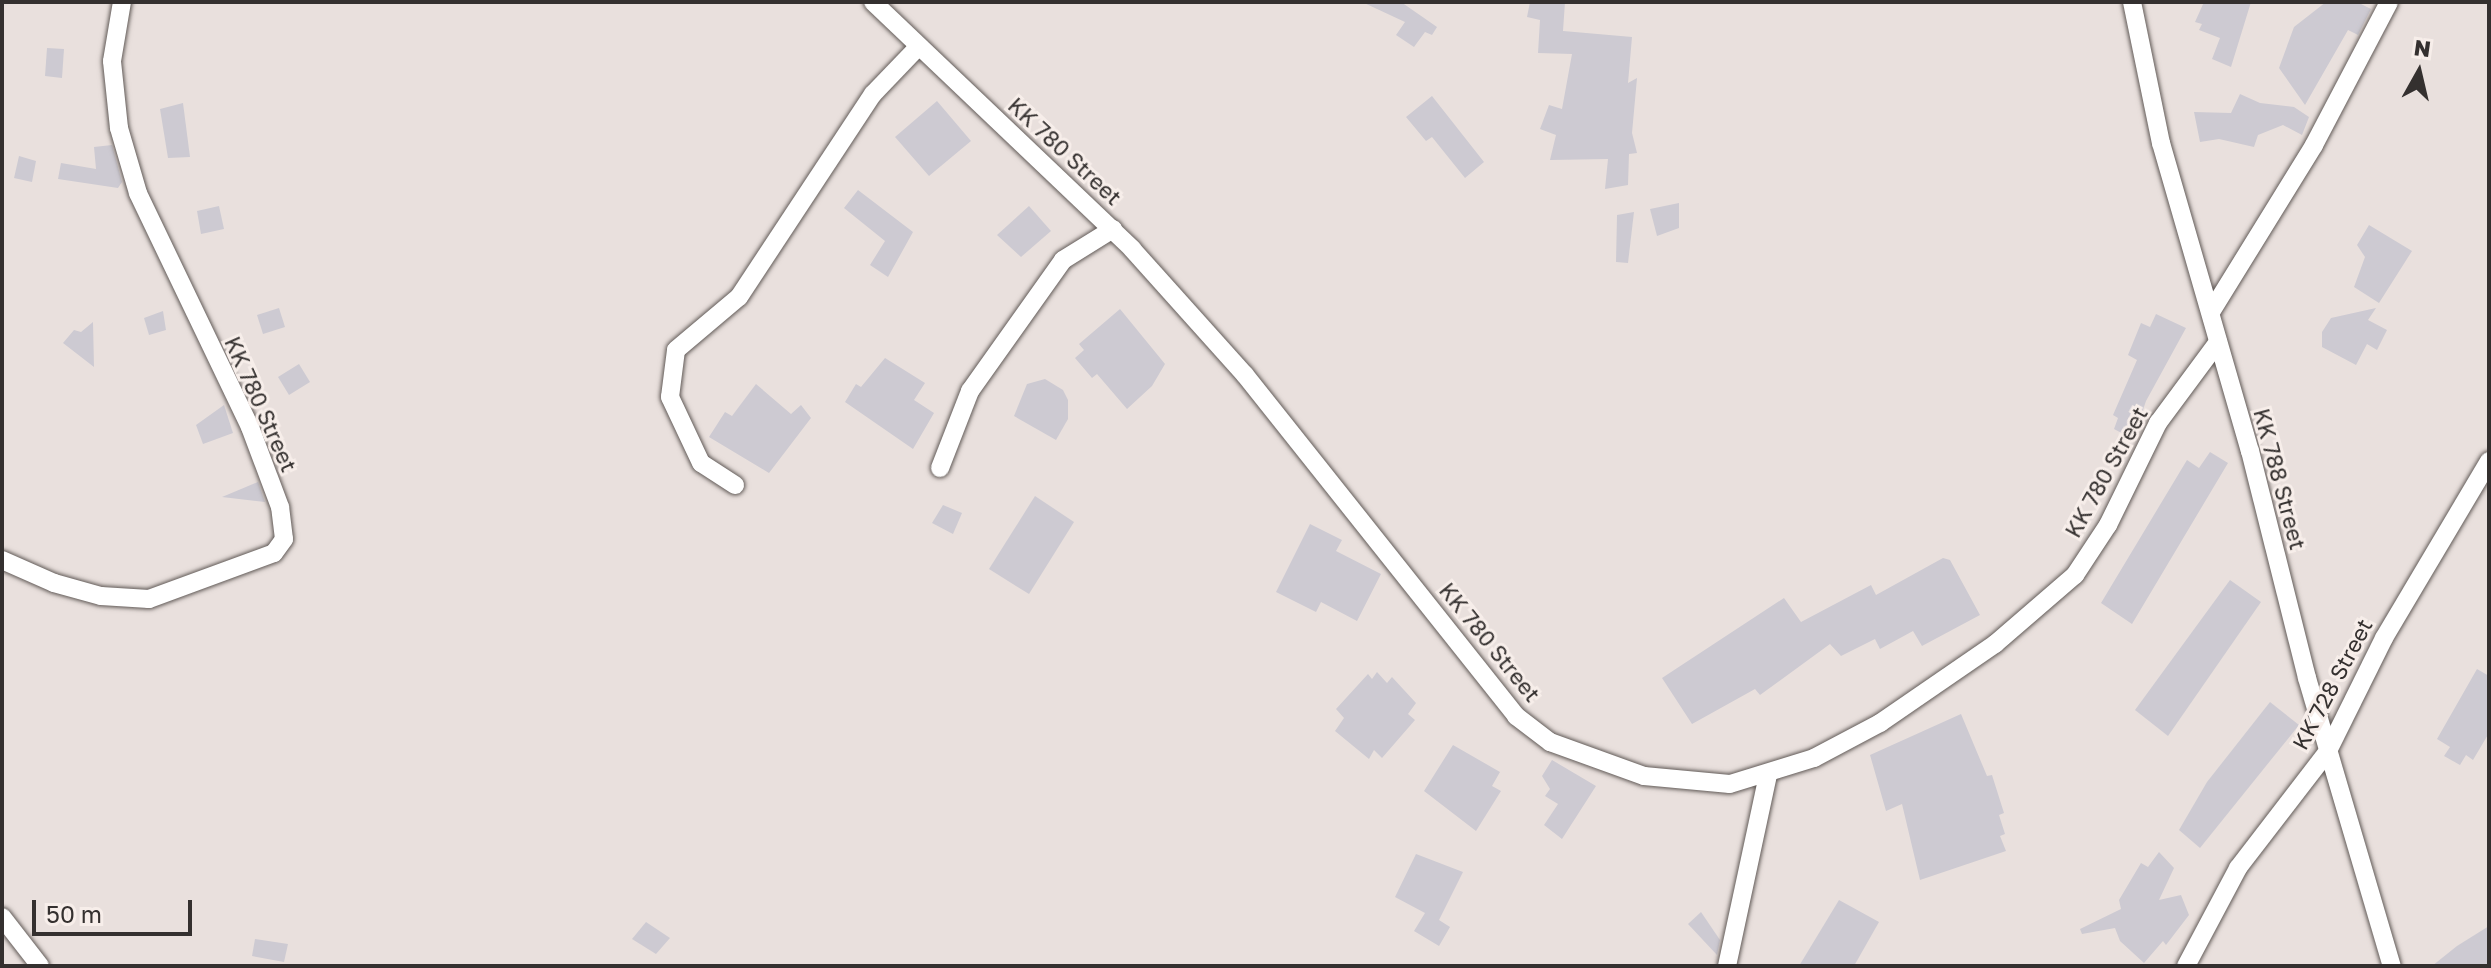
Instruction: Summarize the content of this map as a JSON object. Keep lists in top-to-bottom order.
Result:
{
  "streets": {
    "street": ["KK 780 Street", "KK 788 Street", "KK 728 Street"]
  },
  "crossings": [
    ["KK 780 Street", "KK 788 Street"],
    ["KK 788 Street", "KK 728 Street"]
  ],
  "scale_bar": "50 m",
  "north": "top"
}
